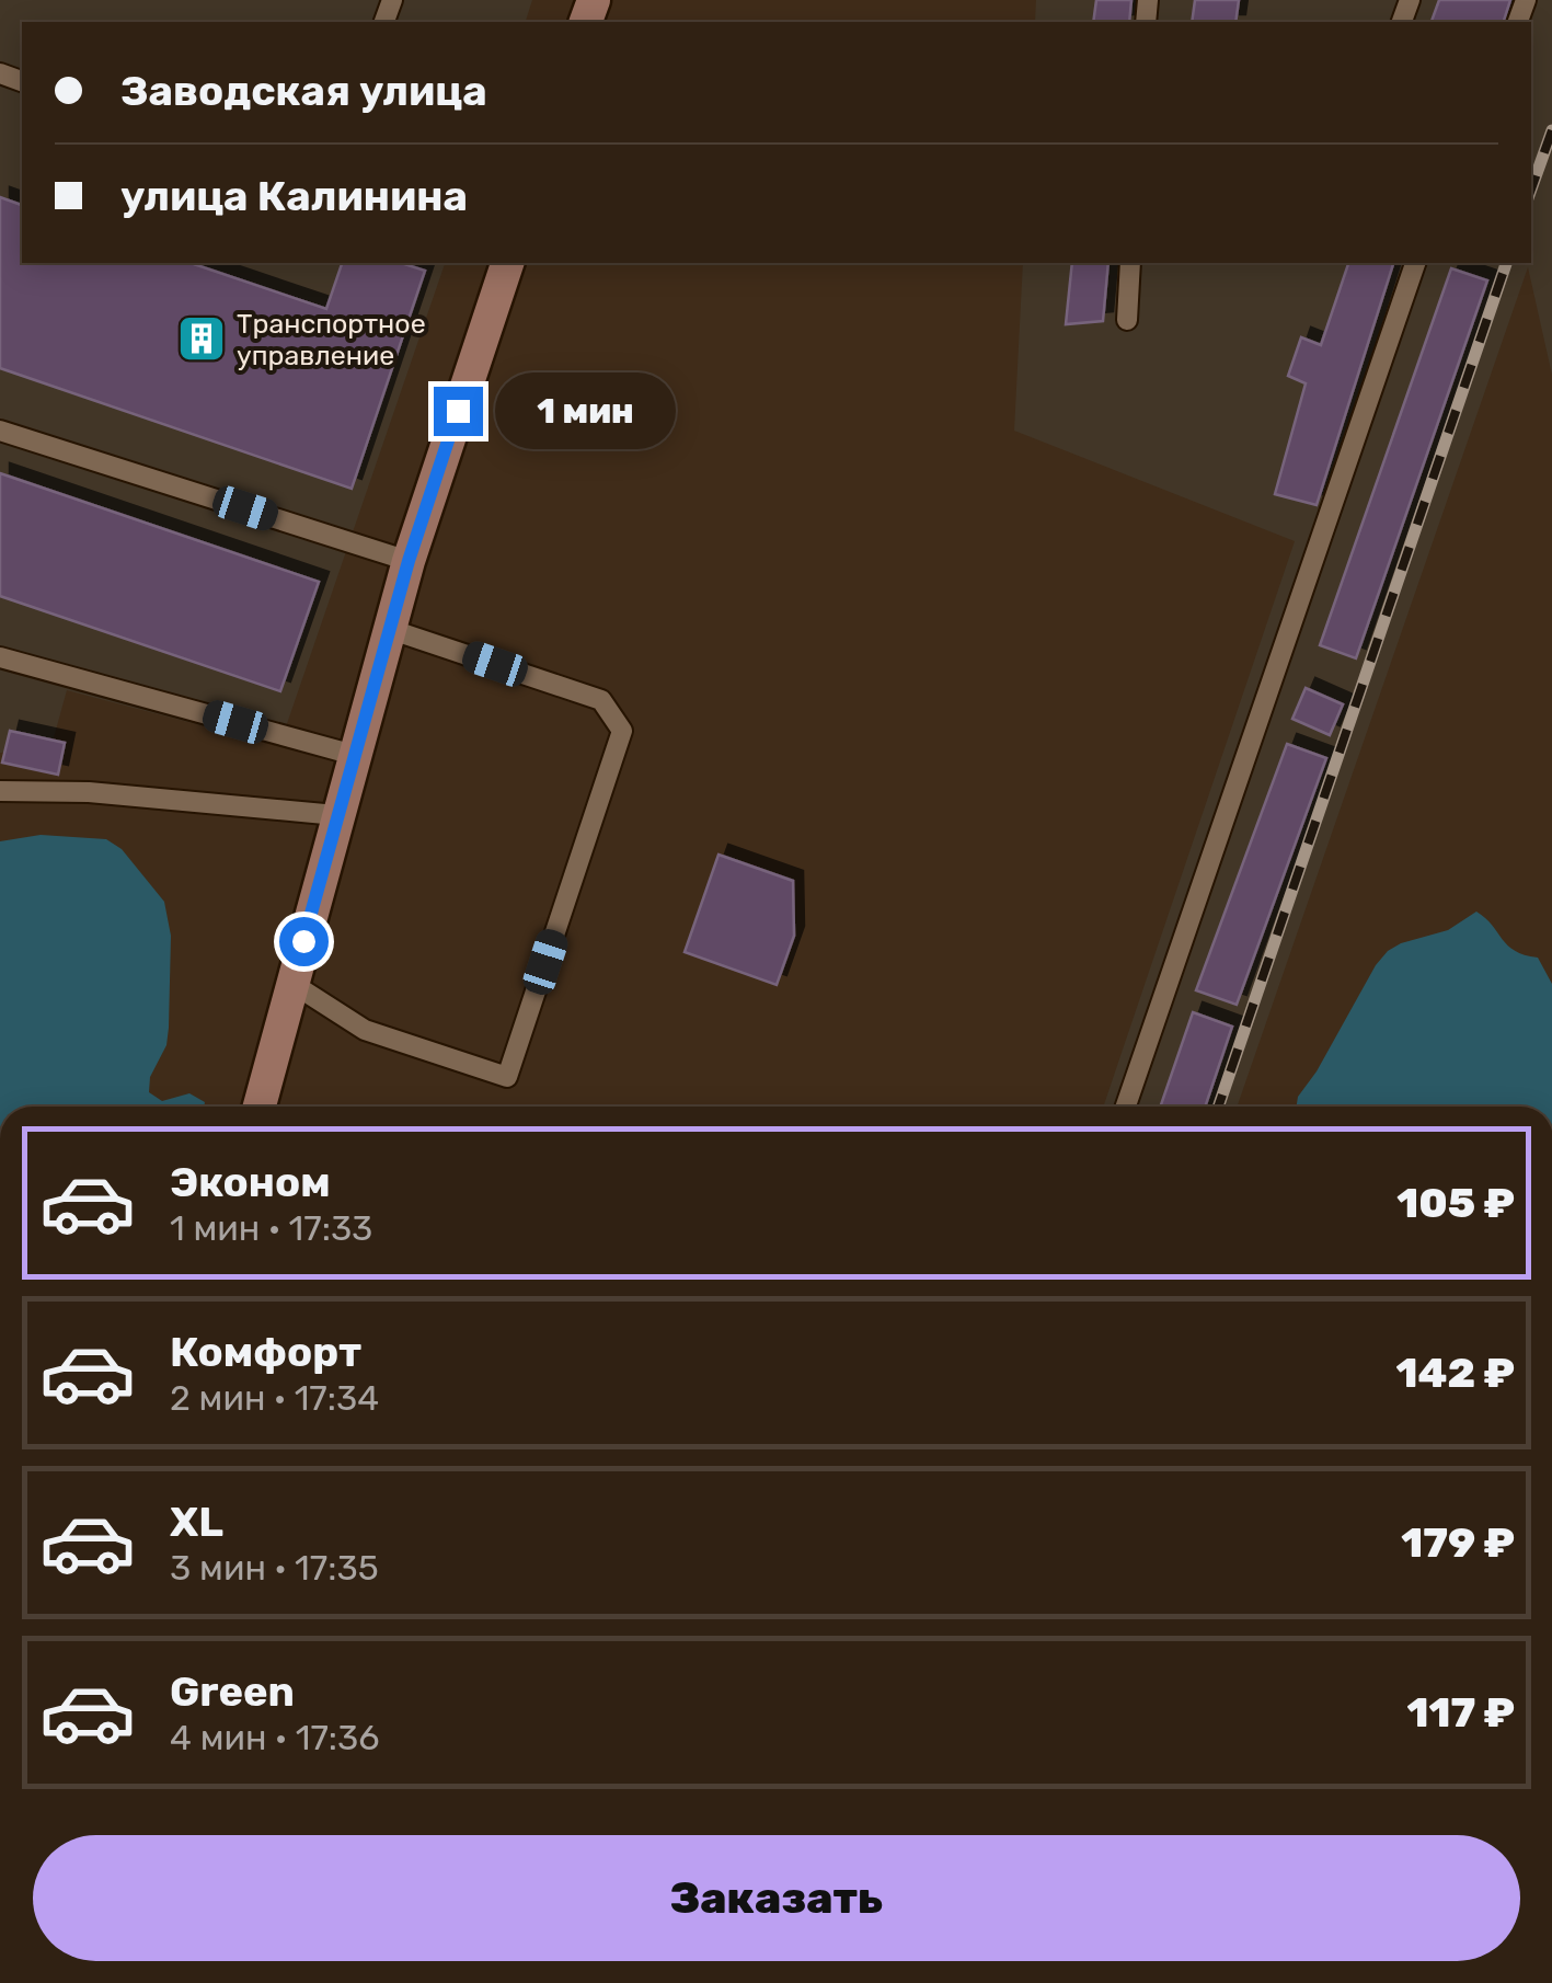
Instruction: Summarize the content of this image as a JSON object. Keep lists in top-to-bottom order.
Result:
{
  "places": {
    "building": ["Транспортное управление"]
  },
  "page": {
    "banner": ["Заводская улица", "улица Калинина"],
    "bubble": "1 мин",
    "list": [
      {
        "name": "Эконом",
        "note": "1 мин · 17:33",
        "value": "105 ₽"
      },
      {
        "name": "Комфорт",
        "note": "2 мин · 17:34",
        "value": "142 ₽"
      },
      {
        "name": "XL",
        "note": "3 мин · 17:35",
        "value": "179 ₽"
      },
      {
        "name": "Green",
        "note": "4 мин · 17:36",
        "value": "117 ₽"
      }
    ],
    "buttons": "Заказать"
  }
}
